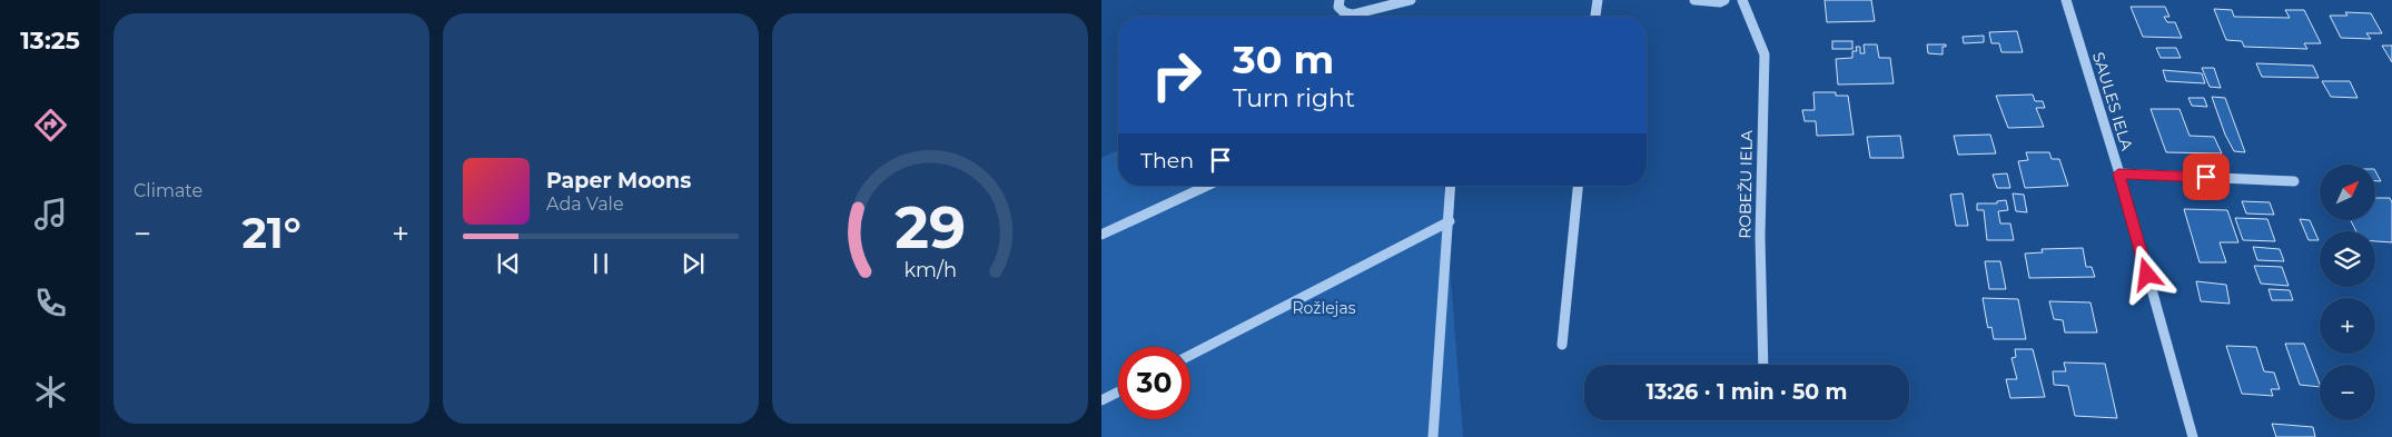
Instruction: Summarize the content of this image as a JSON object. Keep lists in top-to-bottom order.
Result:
{
  "streets": {
    "street": ["SAULES IELA", "ROBEŽU IELA"]
  },
  "parks": ["Rožlejas"],
  "north": "top right",
  "page": {
    "tabs": "13:25",
    "tile": "Climate",
    "turn": ["30 m", "Turn right"],
    "then": "Then",
    "song": ["Paper Moons", "Ada Vale"],
    "map_buttons": ["+", "−"],
    "heat": ["−", "21°", "+"],
    "limit": "30",
    "trip": "13:26 · 1 min · 50 m",
    "gauge": ["29", "km/h"]
  }
}
